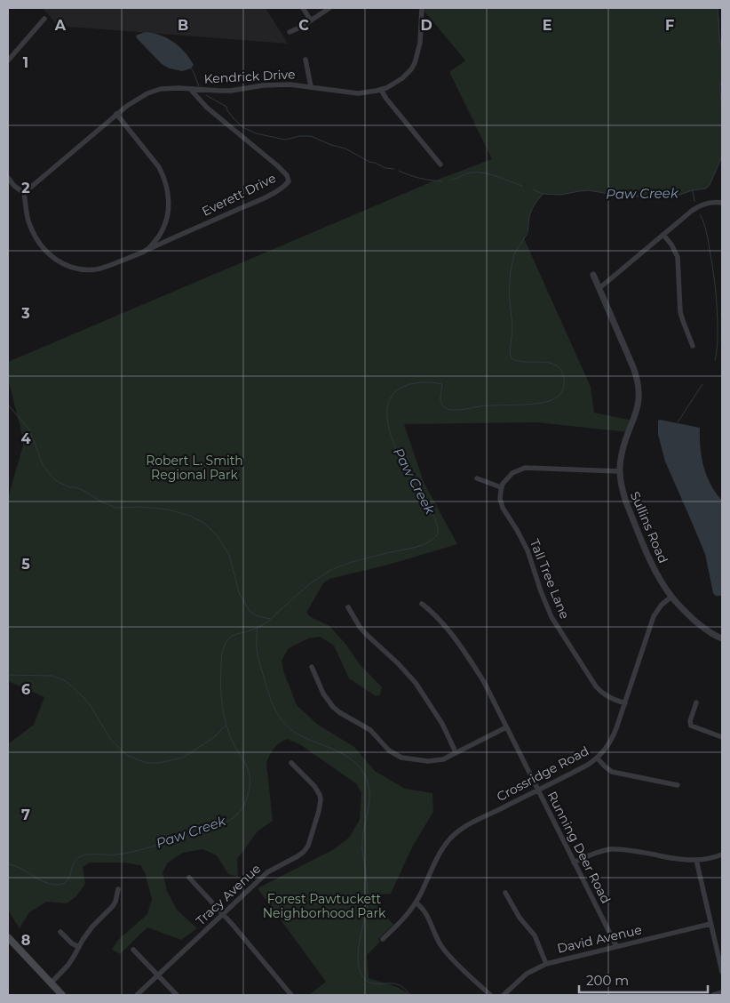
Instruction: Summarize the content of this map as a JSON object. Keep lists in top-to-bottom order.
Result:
{
  "streets": {
    "street": [
      "Kendrick Drive",
      "Everett Drive",
      "Sullins Road",
      "Tall Tree Lane",
      "Crossridge Road",
      "Running Deer Road",
      "Tracy Avenue",
      "David Avenue"
    ]
  },
  "crossings": [
    ["Kendrick Drive", "Everett Drive"],
    ["Sullins Road", "Crossridge Road"],
    ["Tall Tree Lane", "Crossridge Road"],
    ["Crossridge Road", "Running Deer Road"],
    ["Running Deer Road", "David Avenue"]
  ],
  "water": ["Paw Creek"],
  "parks": ["Robert L. Smith Regional Park", "Forest Pawtuckett Neighborhood Park"],
  "scale_bar": "200 m",
  "grid": {
    "columns": [
      "A",
      "B",
      "C",
      "D",
      "E",
      "F"
    ],
    "rows": [
      "1",
      "2",
      "3",
      "4",
      "5",
      "6",
      "7",
      "8"
    ]
  }
}
